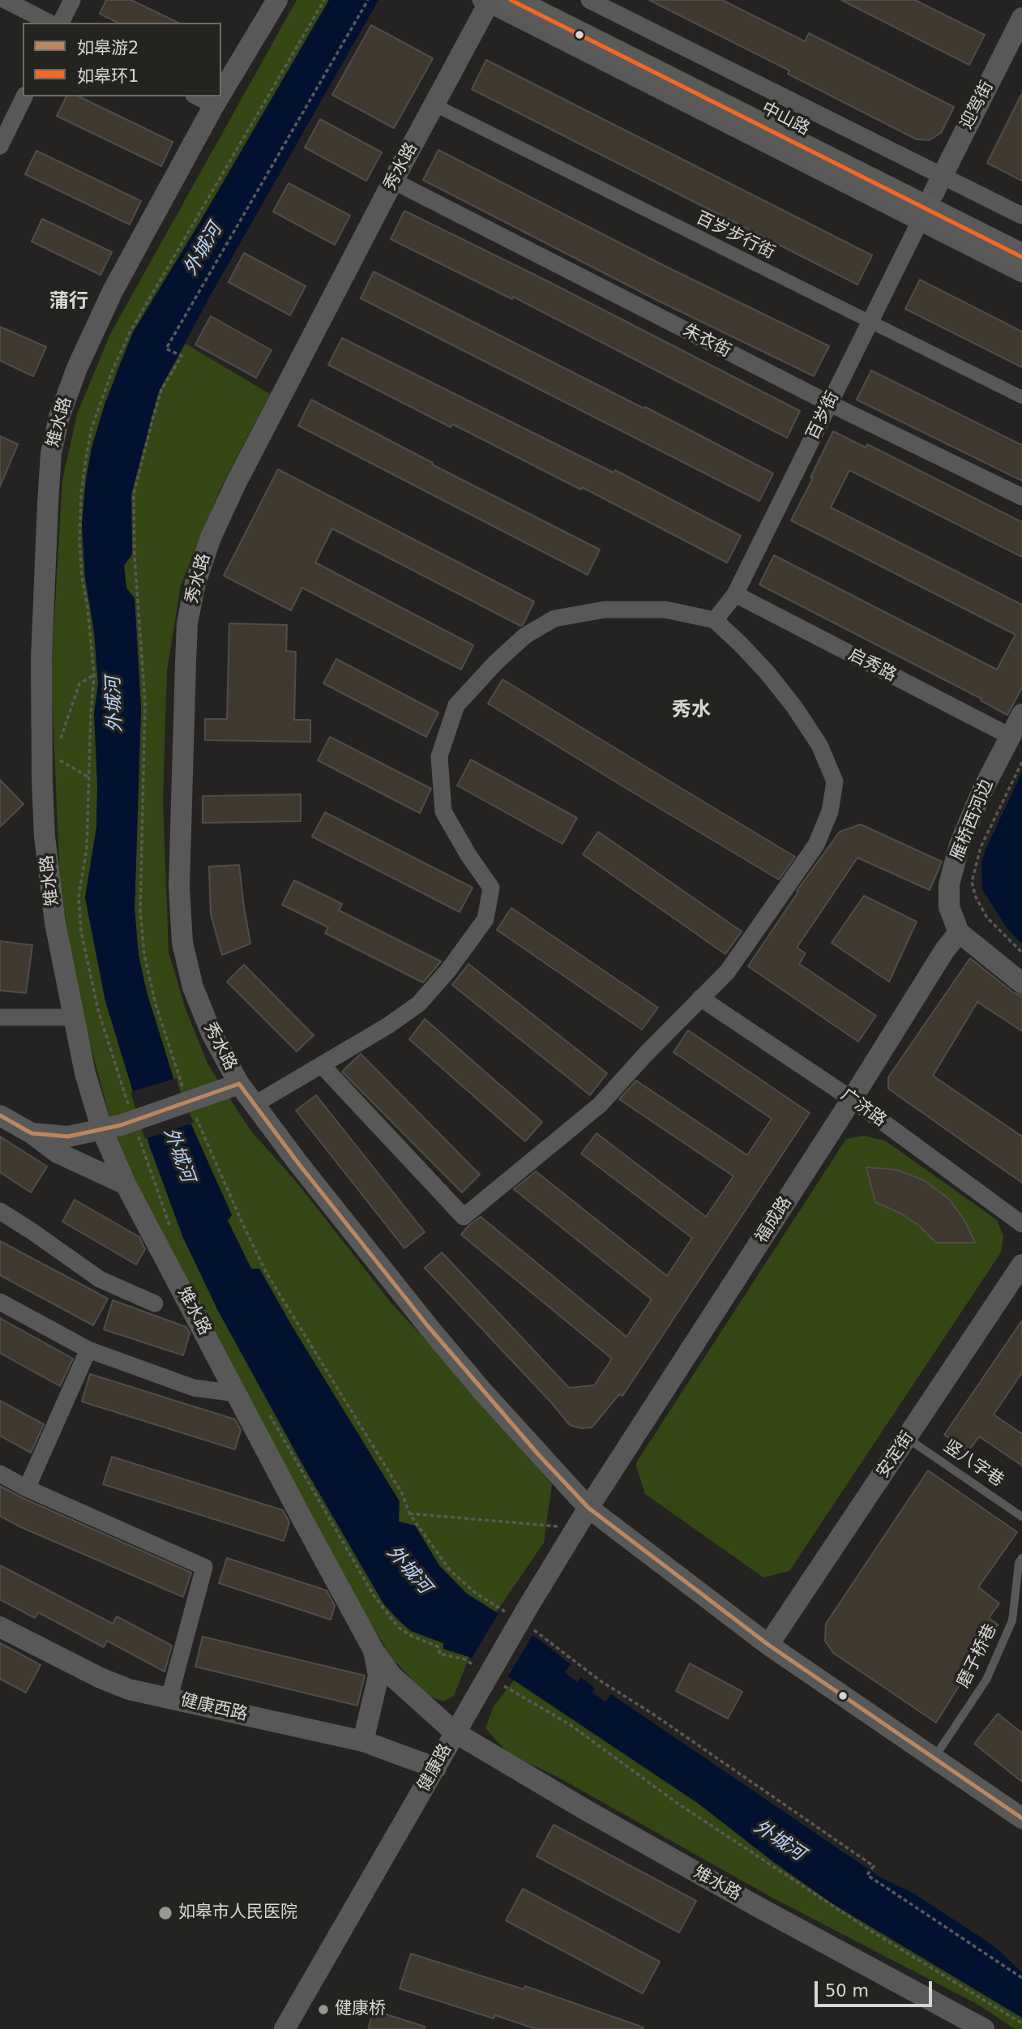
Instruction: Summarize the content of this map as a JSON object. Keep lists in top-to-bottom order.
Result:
{
  "streets": {
    "main road": ["中山路"],
    "street": [
      "迎驾街",
      "秀水路",
      "百岁步行街",
      "朱衣街",
      "百岁街",
      "雉水路",
      "启秀路",
      "雁桥西河边",
      "广济路",
      "福成路",
      "安定街",
      "健康西路",
      "健康路"
    ],
    "lane": ["竖八字巷", "磨子桥巷"]
  },
  "crossings": [
    ["迎驾街", "中山路"],
    ["迎驾街", "百岁街"],
    ["中山路", "秀水路"],
    ["中山路", "百岁街"],
    ["秀水路", "百岁步行街"],
    ["秀水路", "朱衣街"],
    ["秀水路", "福成路"],
    ["秀水路", "安定街"],
    ["秀水路", "磨子桥巷"],
    ["秀水路", "健康路"],
    ["百岁步行街", "百岁街"],
    ["朱衣街", "百岁街"],
    ["百岁街", "启秀路"],
    ["雉水路", "健康西路"],
    ["雉水路", "健康路"],
    ["启秀路", "雁桥西河边"],
    ["雁桥西河边", "福成路"],
    ["广济路", "福成路"],
    ["福成路", "健康路"],
    ["安定街", "竖八字巷"],
    ["健康西路", "健康路"]
  ],
  "districts": ["蒲行", "秀水"],
  "water": ["外城河"],
  "places": ["如皋市人民医院", "健康桥"],
  "lines": ["transit line 如皋环1", "transit line 如皋游2"],
  "legend": ["如皋游2", "如皋环1"],
  "scale_bar": "50 m"
}
